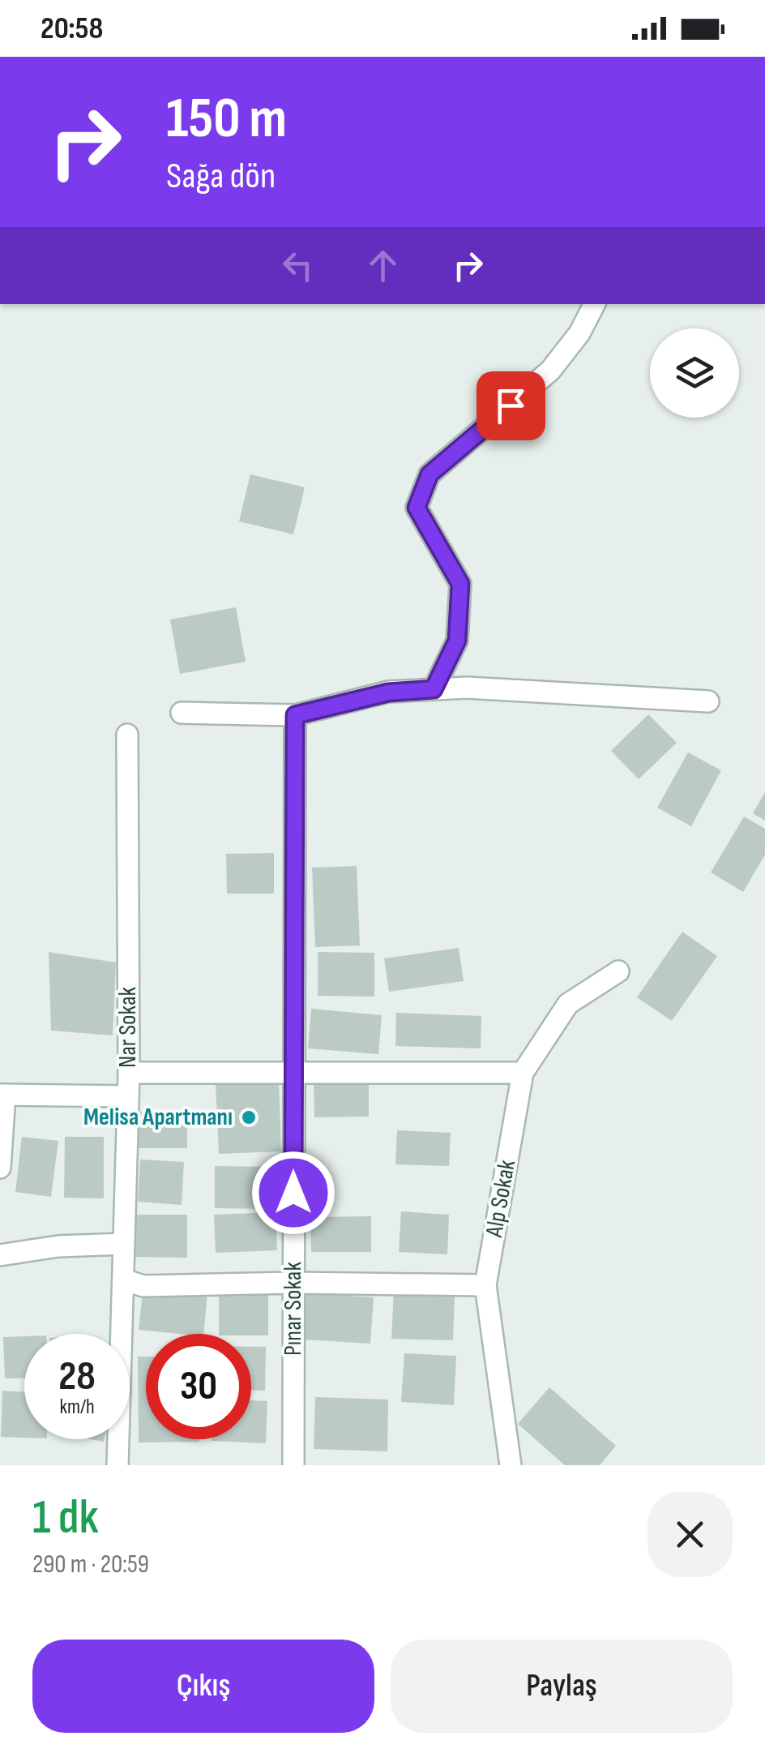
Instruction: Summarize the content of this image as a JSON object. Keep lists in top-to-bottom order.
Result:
{
  "streets": {
    "street": ["Nar Sokak", "Alp Sokak", "Pınar Sokak"]
  },
  "places": ["Melisa Apartmanı"],
  "page": {
    "status": "20:58",
    "turn": ["150 m", "Sağa dön"],
    "speed": "28 km/h",
    "limit": "30",
    "heading": ["1 dk", "290 m · 20:59"],
    "buttons": ["Çıkış", "Paylaş"]
  }
}
